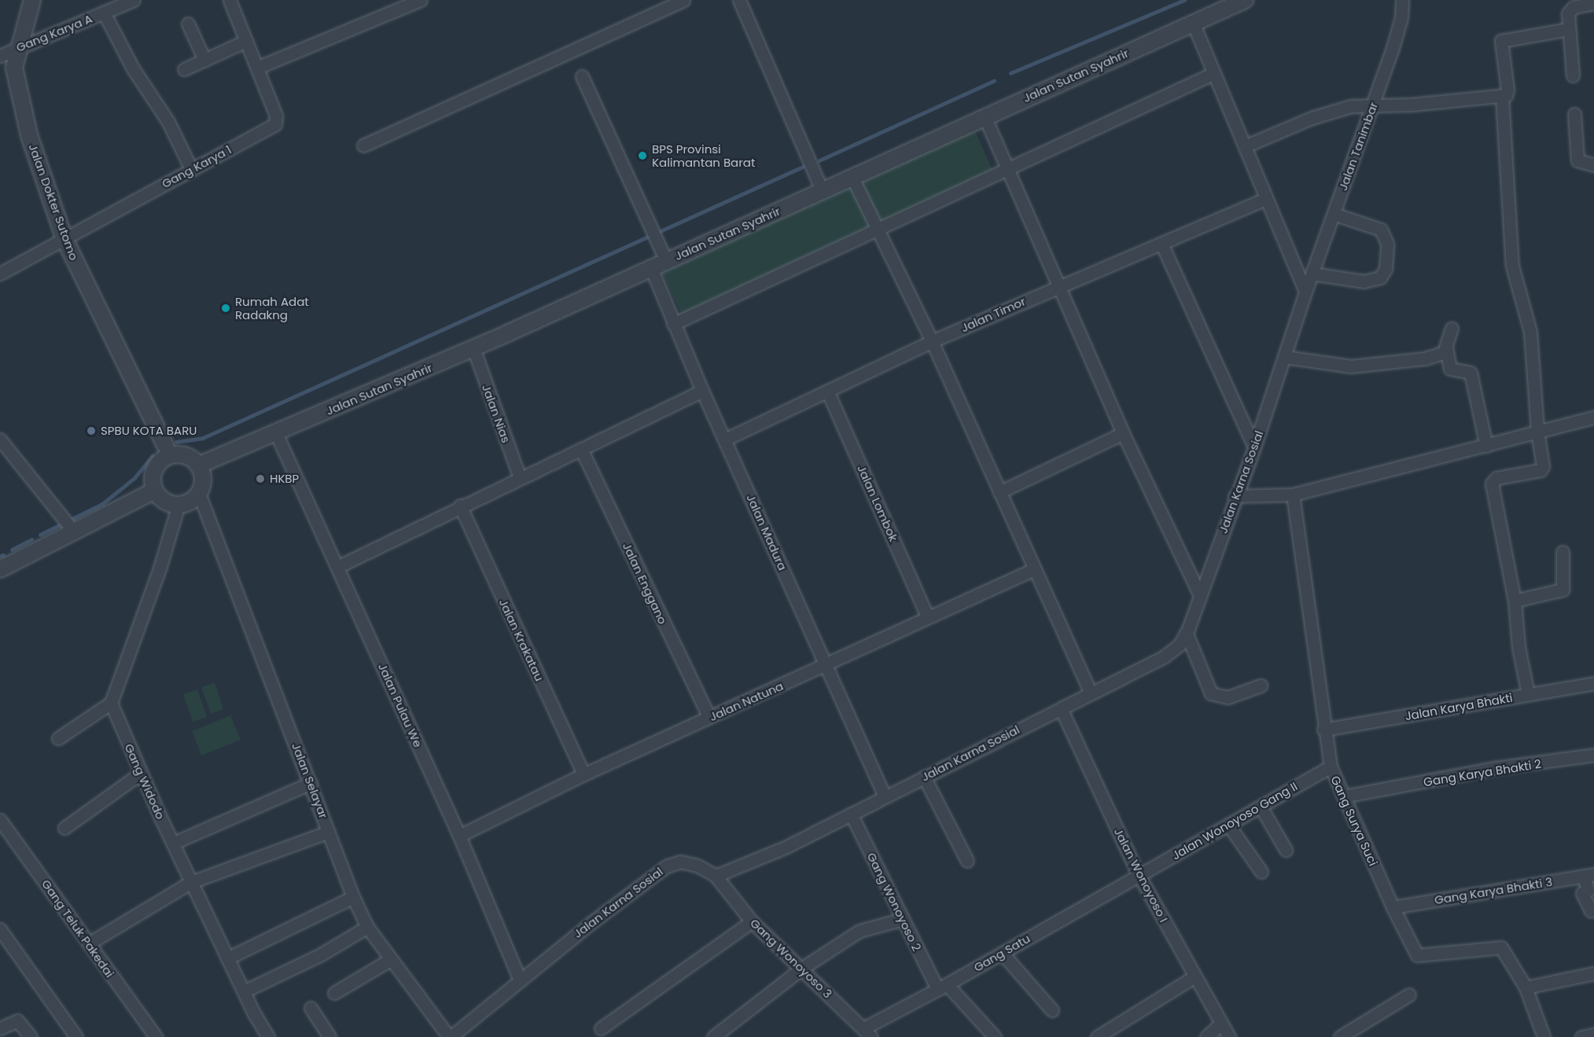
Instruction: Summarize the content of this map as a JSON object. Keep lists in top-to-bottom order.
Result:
{
  "streets": {
    "street": [
      "Gang Karya A",
      "Jalan Sutan Syahrir",
      "Jalan Tanimbar",
      "Gang Karya 1",
      "Jalan Dokter Sutomo",
      "Jalan Timor",
      "Jalan Nias",
      "Jalan Karna Sosial",
      "Jalan Lombok",
      "Jalan Madura",
      "Jalan Enggano",
      "Jalan Krakatau",
      "Jalan Natuna",
      "Jalan Pulau We",
      "Jalan Karya Bhakti",
      "Gang Karya Bhakti 2",
      "Jalan Selayar",
      "Gang Widodo",
      "Jalan Wonoyoso Gang II",
      "Gang Surya Suci",
      "Jalan Wonoyoso I",
      "Gang Karya Bhakti 3",
      "Gang Wonoyoso 2",
      "Gang Teluk Pakedai",
      "Gang Satu",
      "Gang Wonoyoso 3"
    ]
  },
  "crossings": [
    ["Gang Karya A", "Jalan Dokter Sutomo"],
    ["Jalan Sutan Syahrir", "Jalan Dokter Sutomo"],
    ["Jalan Sutan Syahrir", "Jalan Nias"],
    ["Jalan Sutan Syahrir", "Jalan Madura"],
    ["Jalan Sutan Syahrir", "Jalan Pulau We"],
    ["Jalan Sutan Syahrir", "Jalan Selayar"],
    ["Jalan Tanimbar", "Jalan Karna Sosial"],
    ["Gang Karya 1", "Jalan Dokter Sutomo"],
    ["Jalan Dokter Sutomo", "Jalan Selayar"],
    ["Jalan Timor", "Jalan Lombok"],
    ["Jalan Timor", "Jalan Madura"],
    ["Jalan Karna Sosial", "Jalan Madura"],
    ["Jalan Karna Sosial", "Jalan Pulau We"],
    ["Jalan Karna Sosial", "Jalan Selayar"],
    ["Jalan Karna Sosial", "Jalan Wonoyoso I"],
    ["Jalan Karna Sosial", "Gang Wonoyoso 2"],
    ["Jalan Karna Sosial", "Gang Wonoyoso 3"],
    ["Jalan Lombok", "Jalan Natuna"],
    ["Jalan Madura", "Jalan Natuna"],
    ["Jalan Enggano", "Jalan Natuna"],
    ["Jalan Krakatau", "Jalan Natuna"],
    ["Jalan Natuna", "Jalan Pulau We"],
    ["Jalan Karya Bhakti", "Gang Surya Suci"],
    ["Gang Karya Bhakti 2", "Gang Surya Suci"],
    ["Jalan Wonoyoso Gang II", "Gang Surya Suci"],
    ["Jalan Wonoyoso Gang II", "Jalan Wonoyoso I"],
    ["Jalan Wonoyoso Gang II", "Gang Satu"],
    ["Gang Surya Suci", "Gang Karya Bhakti 3"],
    ["Jalan Wonoyoso I", "Gang Satu"],
    ["Gang Wonoyoso 2", "Gang Satu"],
    ["Gang Satu", "Gang Wonoyoso 3"]
  ],
  "places": [
    "BPS Provinsi Kalimantan Barat",
    "Rumah Adat Radakng",
    "SPBU KOTA BARU",
    "HKBP"
  ]
}
